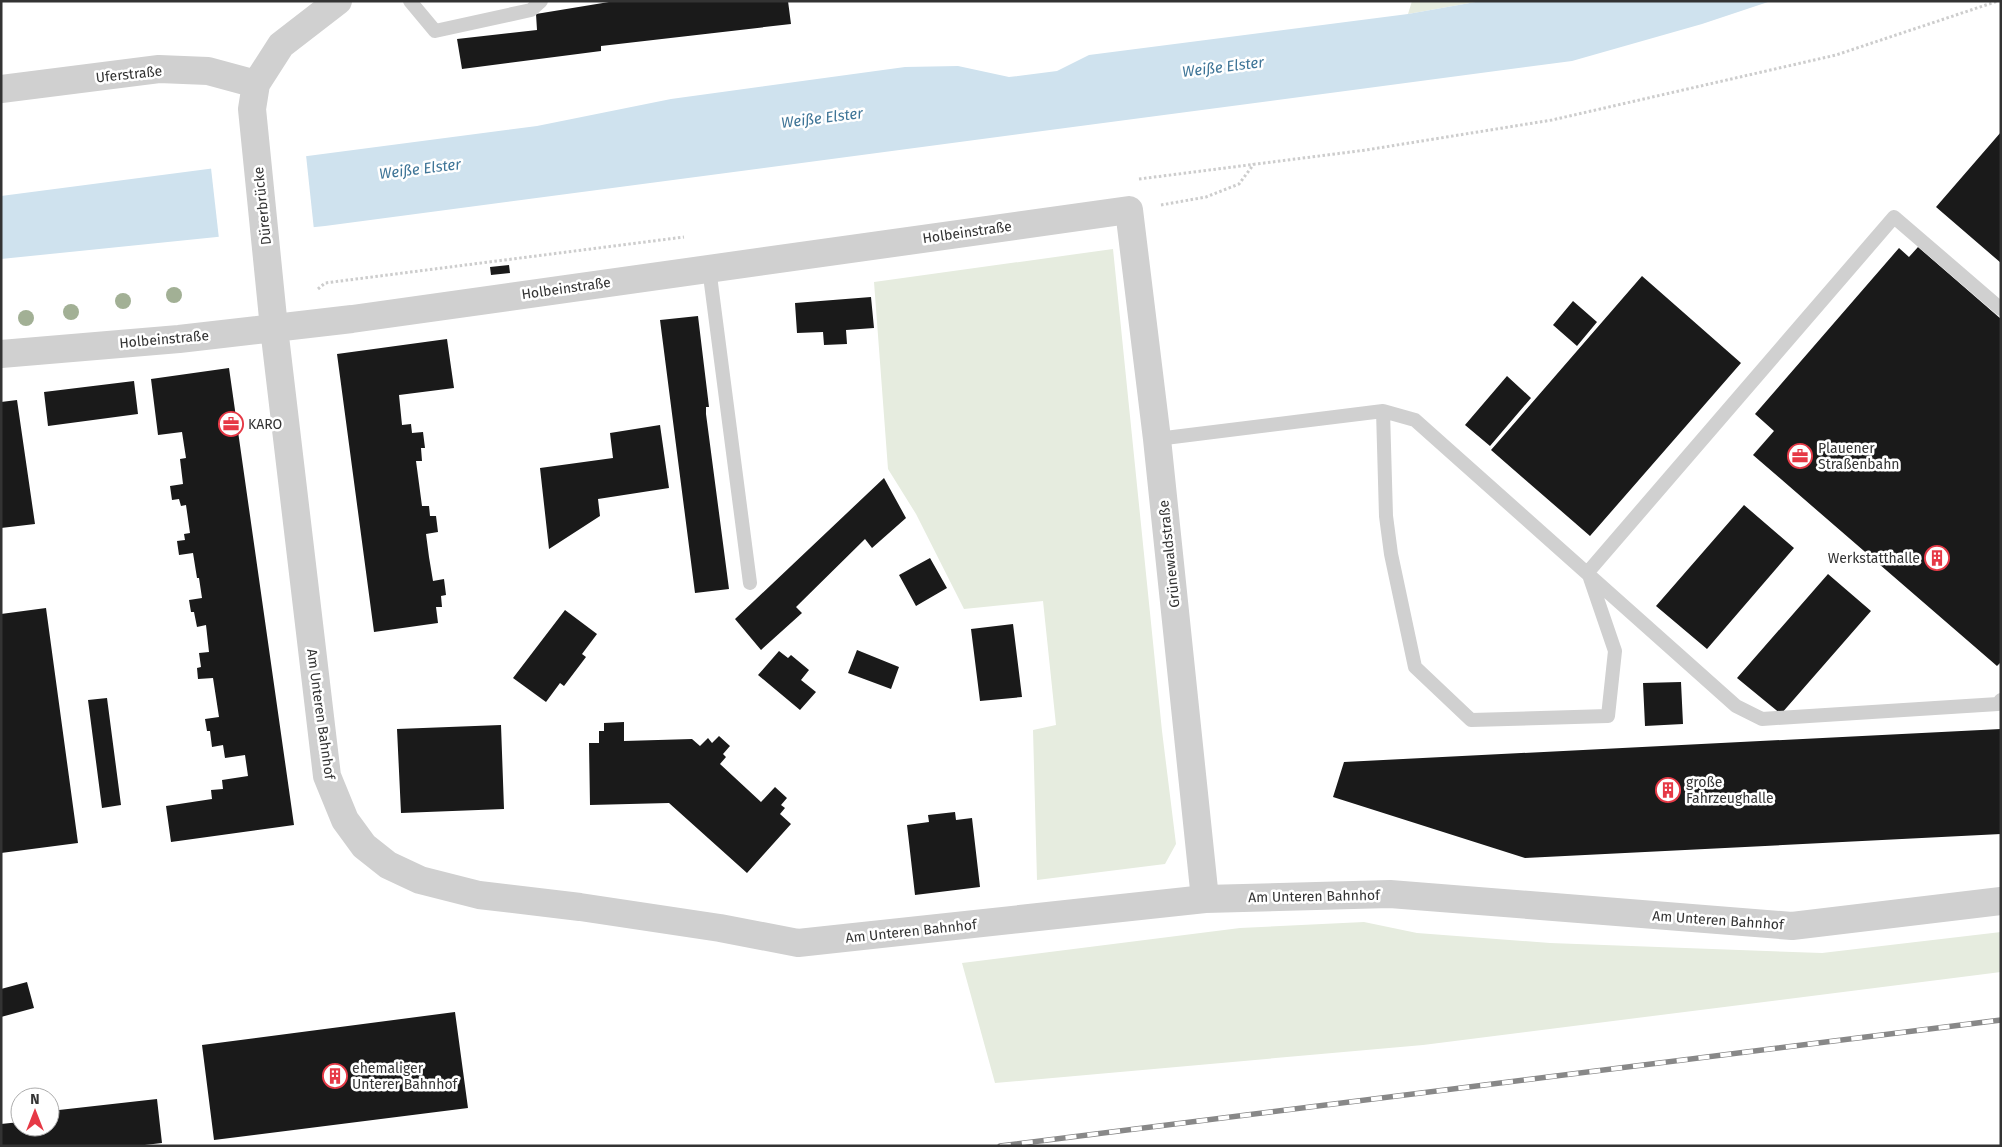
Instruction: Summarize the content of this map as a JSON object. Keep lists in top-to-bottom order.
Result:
{
  "streets": {
    "street": [
      "Uferstraße",
      "Dürerbrücke",
      "Holbeinstraße",
      "Grünewaldstraße",
      "Am Unteren Bahnhof"
    ]
  },
  "crossings": [
    ["Uferstraße", "Dürerbrücke"],
    ["Dürerbrücke", "Holbeinstraße"],
    ["Dürerbrücke", "Am Unteren Bahnhof"],
    ["Holbeinstraße", "Grünewaldstraße"],
    ["Holbeinstraße", "Am Unteren Bahnhof"],
    ["Grünewaldstraße", "Am Unteren Bahnhof"]
  ],
  "water": ["Weiße Elster"],
  "places": {
    "office": ["KARO", "Plauener Straßenbahn"],
    "building": ["Werkstatthalle", "große Fahrzeughalle", "ehemaliger Unterer Bahnhof"]
  },
  "north": "top"
}
